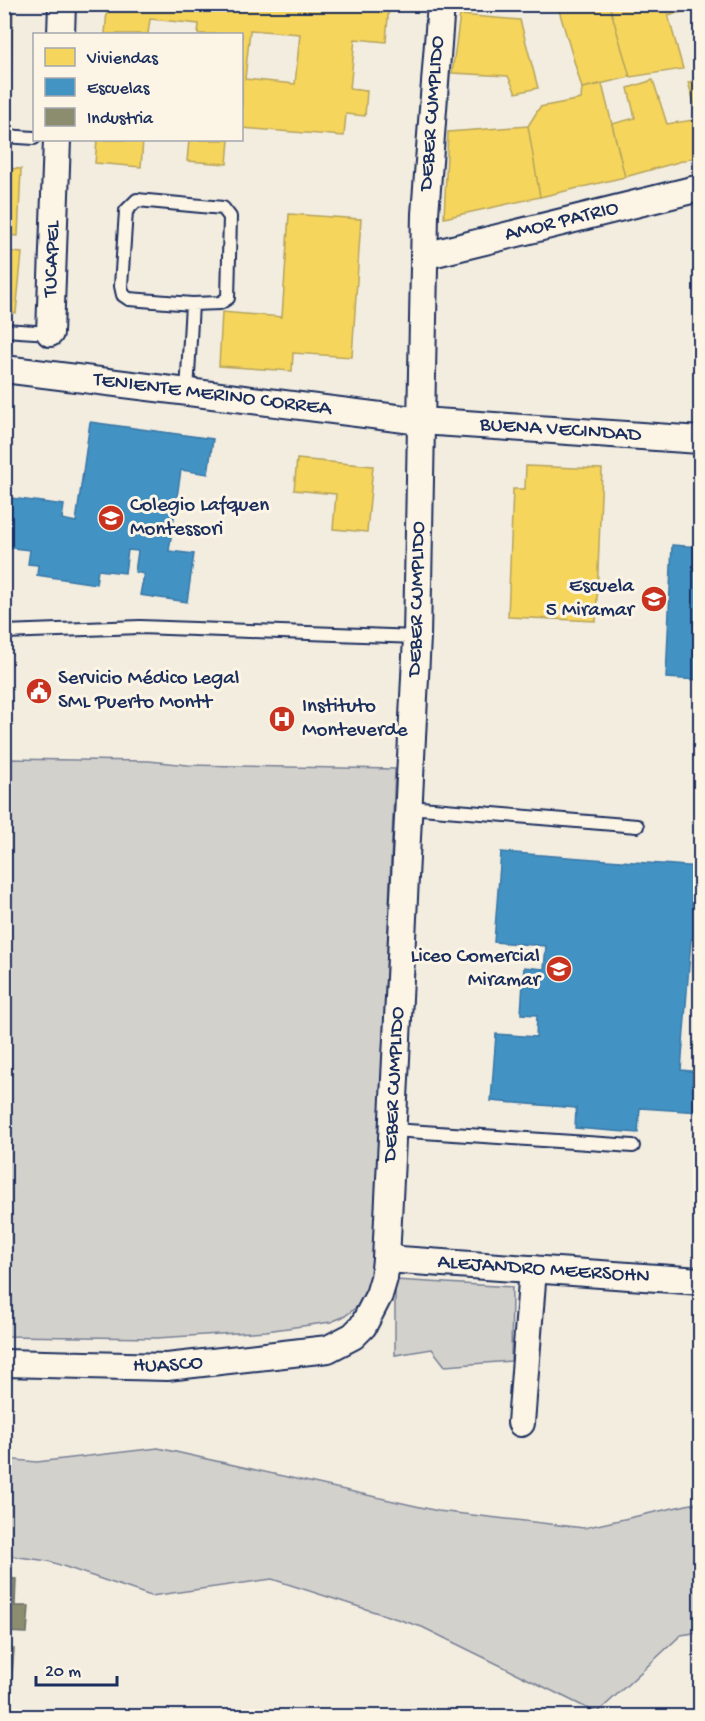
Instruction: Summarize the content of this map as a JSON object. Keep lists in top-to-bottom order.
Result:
{
  "streets": {
    "street": [
      "DEBER CUMPLIDO",
      "AMOR PATRIO",
      "TUCAPEL",
      "TENIENTE MERINO CORREA",
      "BUENA VECINDAD",
      "ALEJANDRO MEERSOHN",
      "HUASCO"
    ]
  },
  "crossings": [
    ["DEBER CUMPLIDO", "AMOR PATRIO"],
    ["DEBER CUMPLIDO", "TENIENTE MERINO CORREA"],
    ["DEBER CUMPLIDO", "BUENA VECINDAD"],
    ["DEBER CUMPLIDO", "ALEJANDRO MEERSOHN"],
    ["DEBER CUMPLIDO", "HUASCO"],
    ["TENIENTE MERINO CORREA", "BUENA VECINDAD"]
  ],
  "places": {
    "school or university": ["Colegio Lafquen Montessori", "Escuela 5 Miramar", "Liceo Comercial Miramar"],
    "public building": ["Servicio Médico Legal SML Puerto Montt"],
    "hospital": ["Instituto Monteverde"]
  },
  "legend": ["Viviendas", "Escuelas", "Industria"],
  "scale_bar": "20 m"
}
